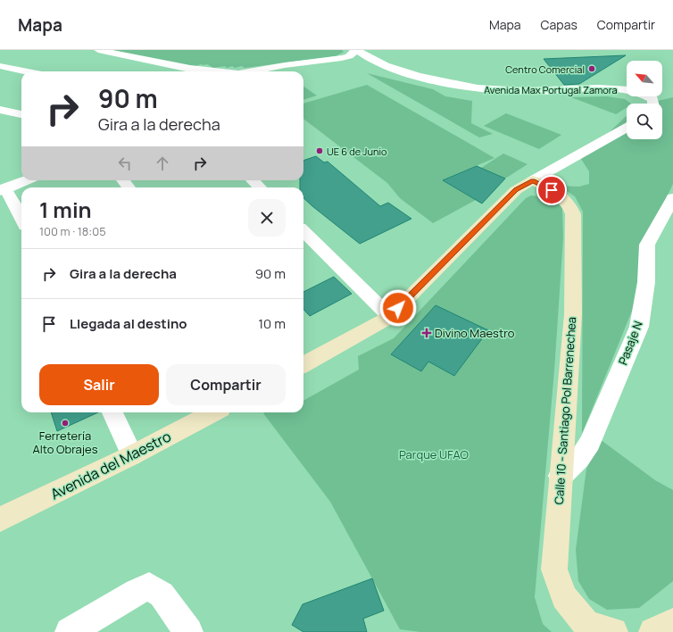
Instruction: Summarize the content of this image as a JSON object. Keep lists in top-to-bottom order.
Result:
{
  "streets": {
    "main road": ["Calle 10 - Santiago Pol Barrenechea", "Avenida del Maestro"],
    "street": ["Avenida Max Portugal Zamora", "Pasaje N"]
  },
  "crossings": [
    ["Pasaje N", "Calle 10 - Santiago Pol Barrenechea"]
  ],
  "parks": ["Parque UFAO"],
  "places": {
    "other": ["Centro Comercial", "UE 6 de Junio", "Ferretería Alto Obrajes"],
    "health": ["Divino Maestro"]
  },
  "north": "top left",
  "page": {
    "header": "Mapa",
    "nav": ["Mapa", "Capas", "Compartir"],
    "turn": ["90 m", "Gira a la derecha"],
    "heading": ["1 min", "100 m · 18:05"],
    "list": [
      {
        "name": "Gira a la derecha",
        "value": "90 m"
      },
      {
        "name": "Llegada al destino",
        "value": "10 m"
      }
    ],
    "buttons": ["Salir", "Compartir"]
  }
}
